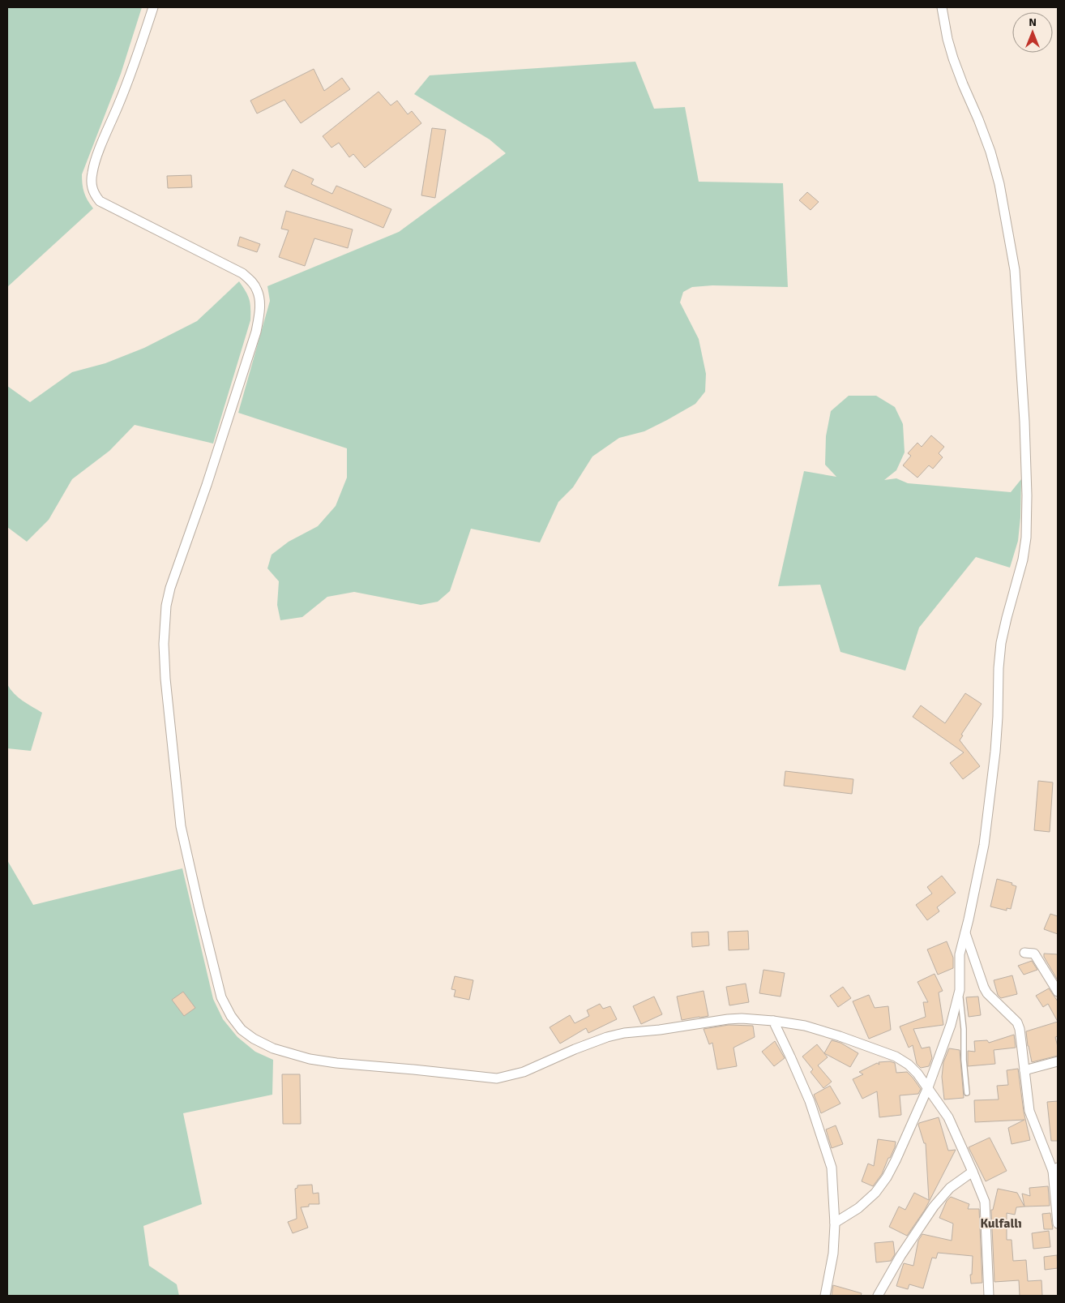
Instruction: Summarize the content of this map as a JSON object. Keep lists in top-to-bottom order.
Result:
{
  "districts": ["Kulfallı"],
  "north": "top"
}
